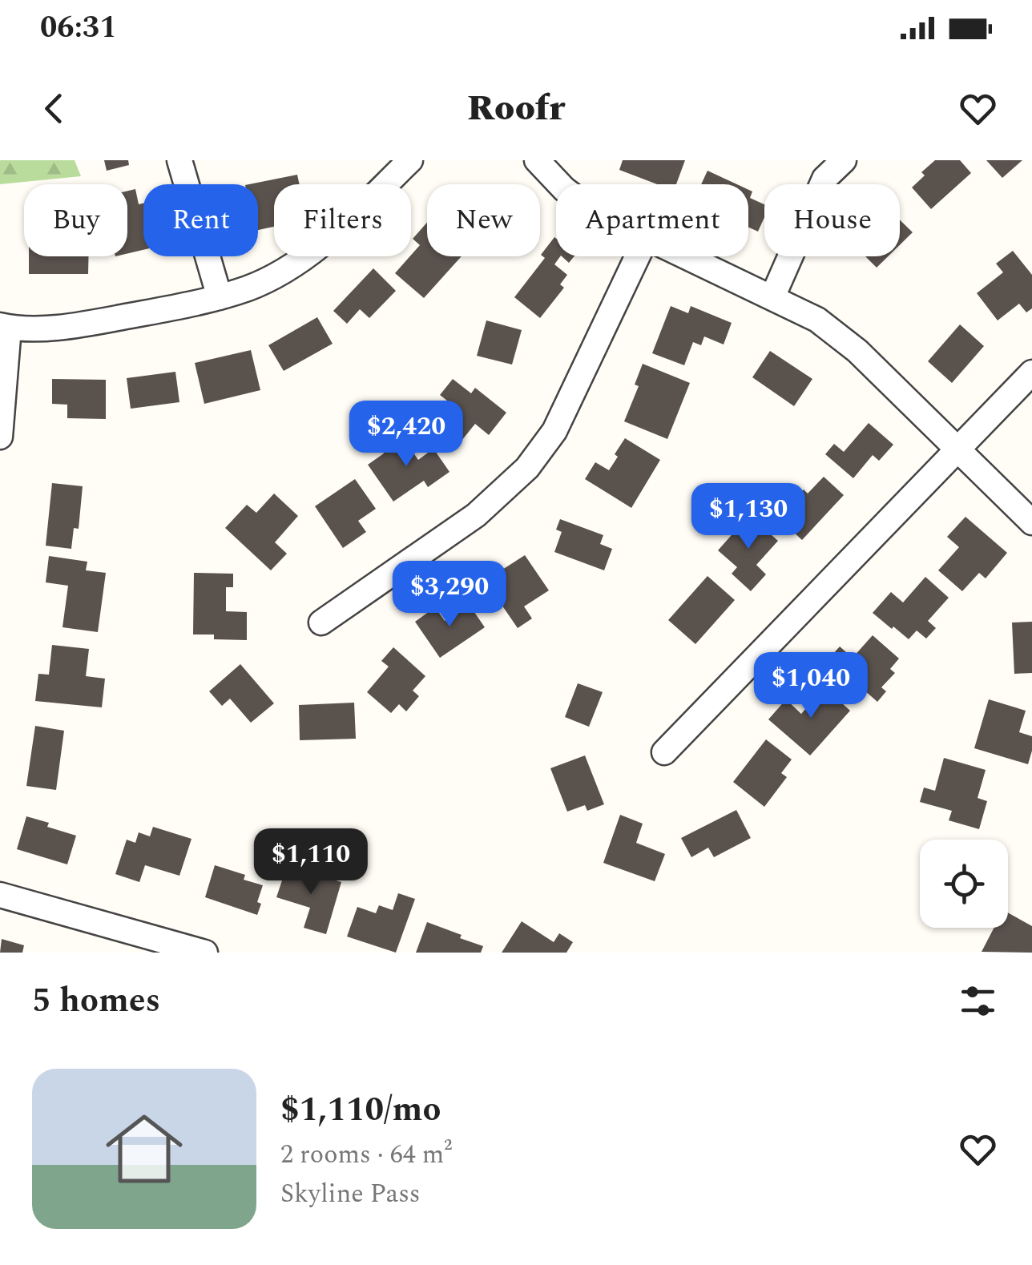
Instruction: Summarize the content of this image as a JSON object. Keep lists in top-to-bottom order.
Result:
{
  "page": {
    "status": "06:31",
    "header": "Roofr",
    "chip": [
      "Buy",
      "Rent",
      "Filters",
      "New",
      "Apartment",
      "House"
    ],
    "price": [
      "$2,420",
      "$1,130",
      "$3,290",
      "$1,040",
      "$1,110"
    ],
    "heading": "5 homes",
    "list": [
      {
        "name": "$1,110/mo",
        "note": "2 rooms · 64 m² · Skyline Pass"
      }
    ]
  }
}
